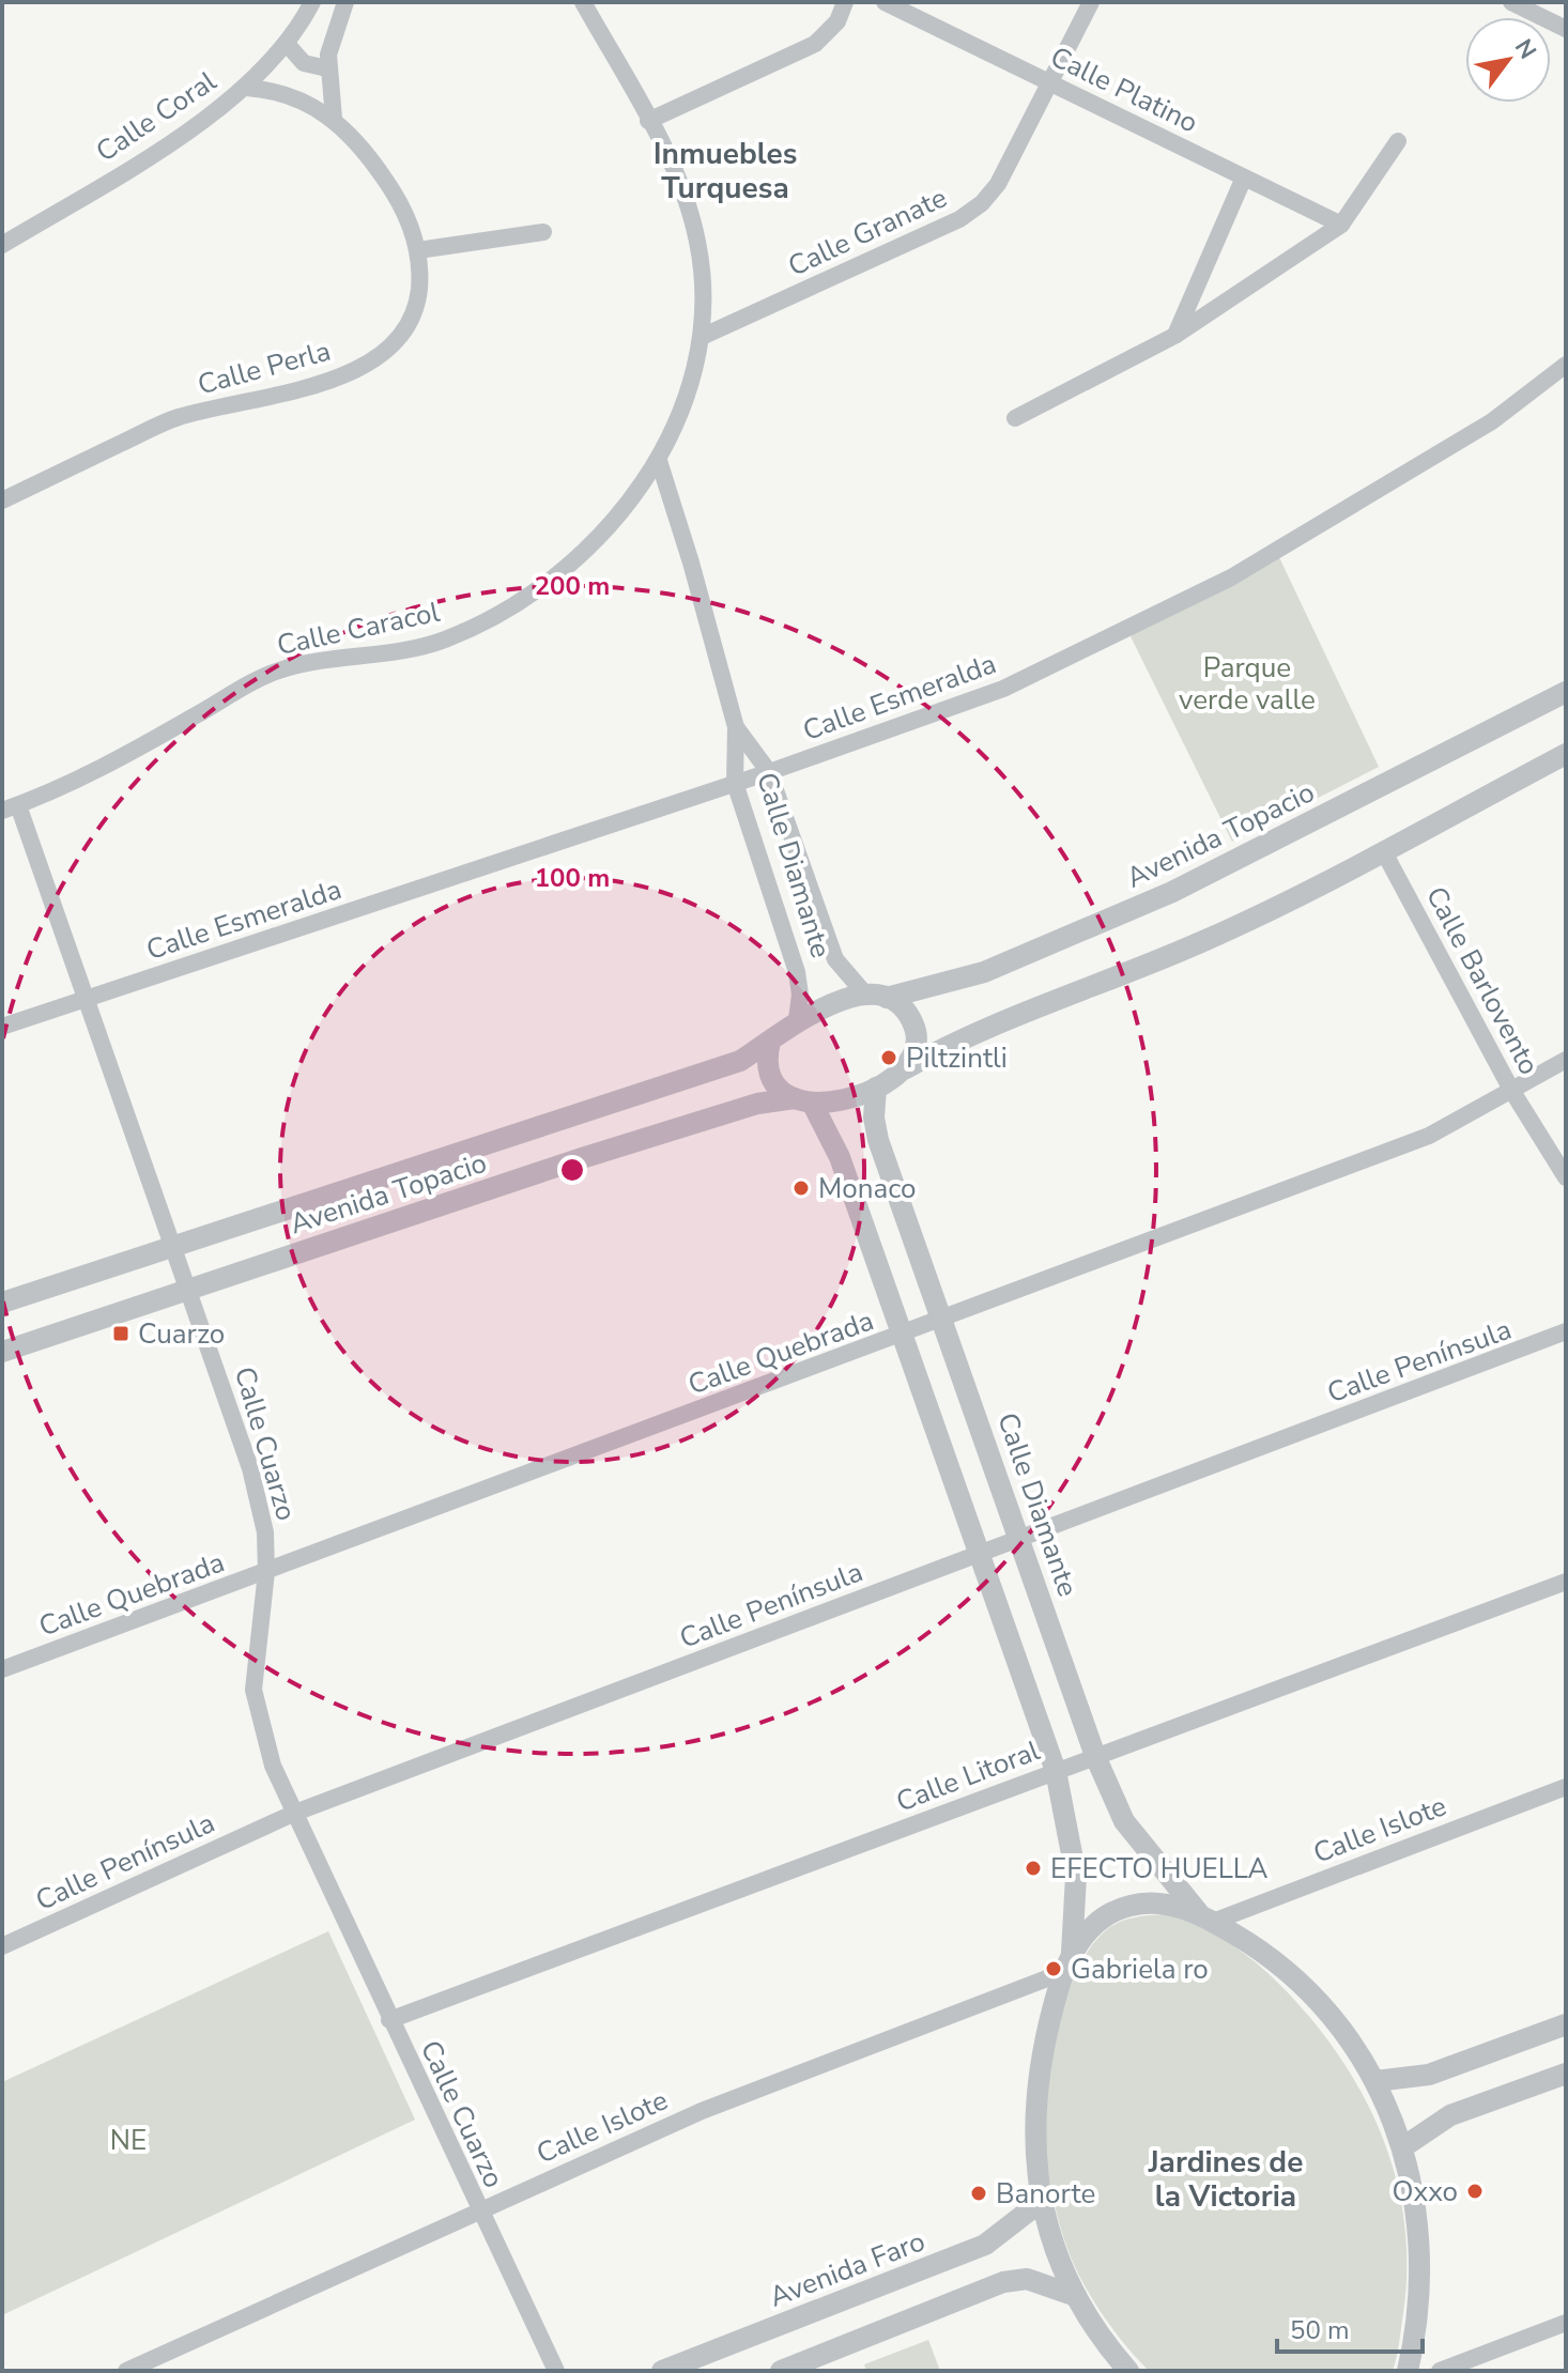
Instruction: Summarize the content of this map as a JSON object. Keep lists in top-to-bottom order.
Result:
{
  "streets": {
    "street": [
      "Calle Platino",
      "Calle Coral",
      "Calle Granate",
      "Calle Perla",
      "Calle Caracol",
      "Calle Esmeralda",
      "Avenida Topacio",
      "Calle Diamante",
      "Calle Barlovento",
      "Calle Quebrada",
      "Calle Península",
      "Calle Cuarzo",
      "Calle Litoral",
      "Calle Islote",
      "Avenida Faro"
    ]
  },
  "crossings": [
    ["Calle Platino", "Calle Granate"],
    ["Calle Coral", "Calle Perla"],
    ["Calle Granate", "Calle Caracol"],
    ["Calle Caracol", "Calle Diamante"],
    ["Calle Caracol", "Calle Cuarzo"],
    ["Calle Esmeralda", "Calle Diamante"],
    ["Calle Esmeralda", "Calle Cuarzo"],
    ["Avenida Topacio", "Calle Diamante"],
    ["Avenida Topacio", "Calle Cuarzo"],
    ["Calle Diamante", "Calle Quebrada"],
    ["Calle Diamante", "Calle Península"],
    ["Calle Diamante", "Calle Litoral"],
    ["Calle Diamante", "Calle Islote"],
    ["Calle Barlovento", "Calle Quebrada"],
    ["Calle Quebrada", "Calle Cuarzo"],
    ["Calle Península", "Calle Cuarzo"],
    ["Calle Cuarzo", "Calle Litoral"],
    ["Calle Cuarzo", "Calle Islote"]
  ],
  "districts": ["Inmuebles Turquesa", "Jardines de la Victoria"],
  "parks": ["Parque verde valle", "NE"],
  "places": {
    "other": [
      "Piltzintli",
      "Monaco",
      "EFECTO HUELLA",
      "Gabriela ro",
      "Oxxo",
      "Banorte"
    ],
    "transit": ["Cuarzo"]
  },
  "scale_bar": "50 m",
  "north": "top right",
  "rings": ["200 m", "100 m"]
}
